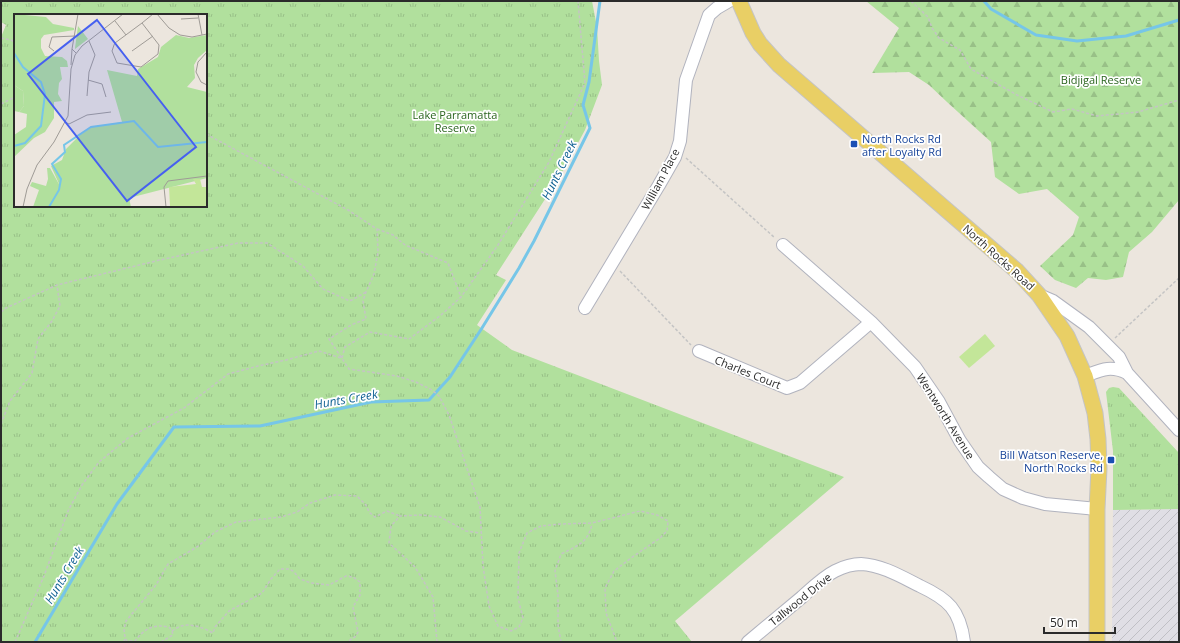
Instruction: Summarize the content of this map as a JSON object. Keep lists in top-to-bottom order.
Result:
{
  "streets": {
    "main road": ["North Rocks Road"],
    "street": [
      "William Place",
      "Charles Court",
      "Wentworth Avenue",
      "Tallwood Drive"
    ]
  },
  "crossings": [
    ["North Rocks Road", "Wentworth Avenue"],
    ["Charles Court", "Wentworth Avenue"]
  ],
  "water": ["Hunts Creek"],
  "parks": ["Bidjigal Reserve", "Lake Parramatta Reserve"],
  "places": {
    "transit": ["North Rocks Rd after Loyalty Rd", "Bill Watson Reserve, North Rocks Rd"]
  },
  "scale_bar": "50 m"
}
